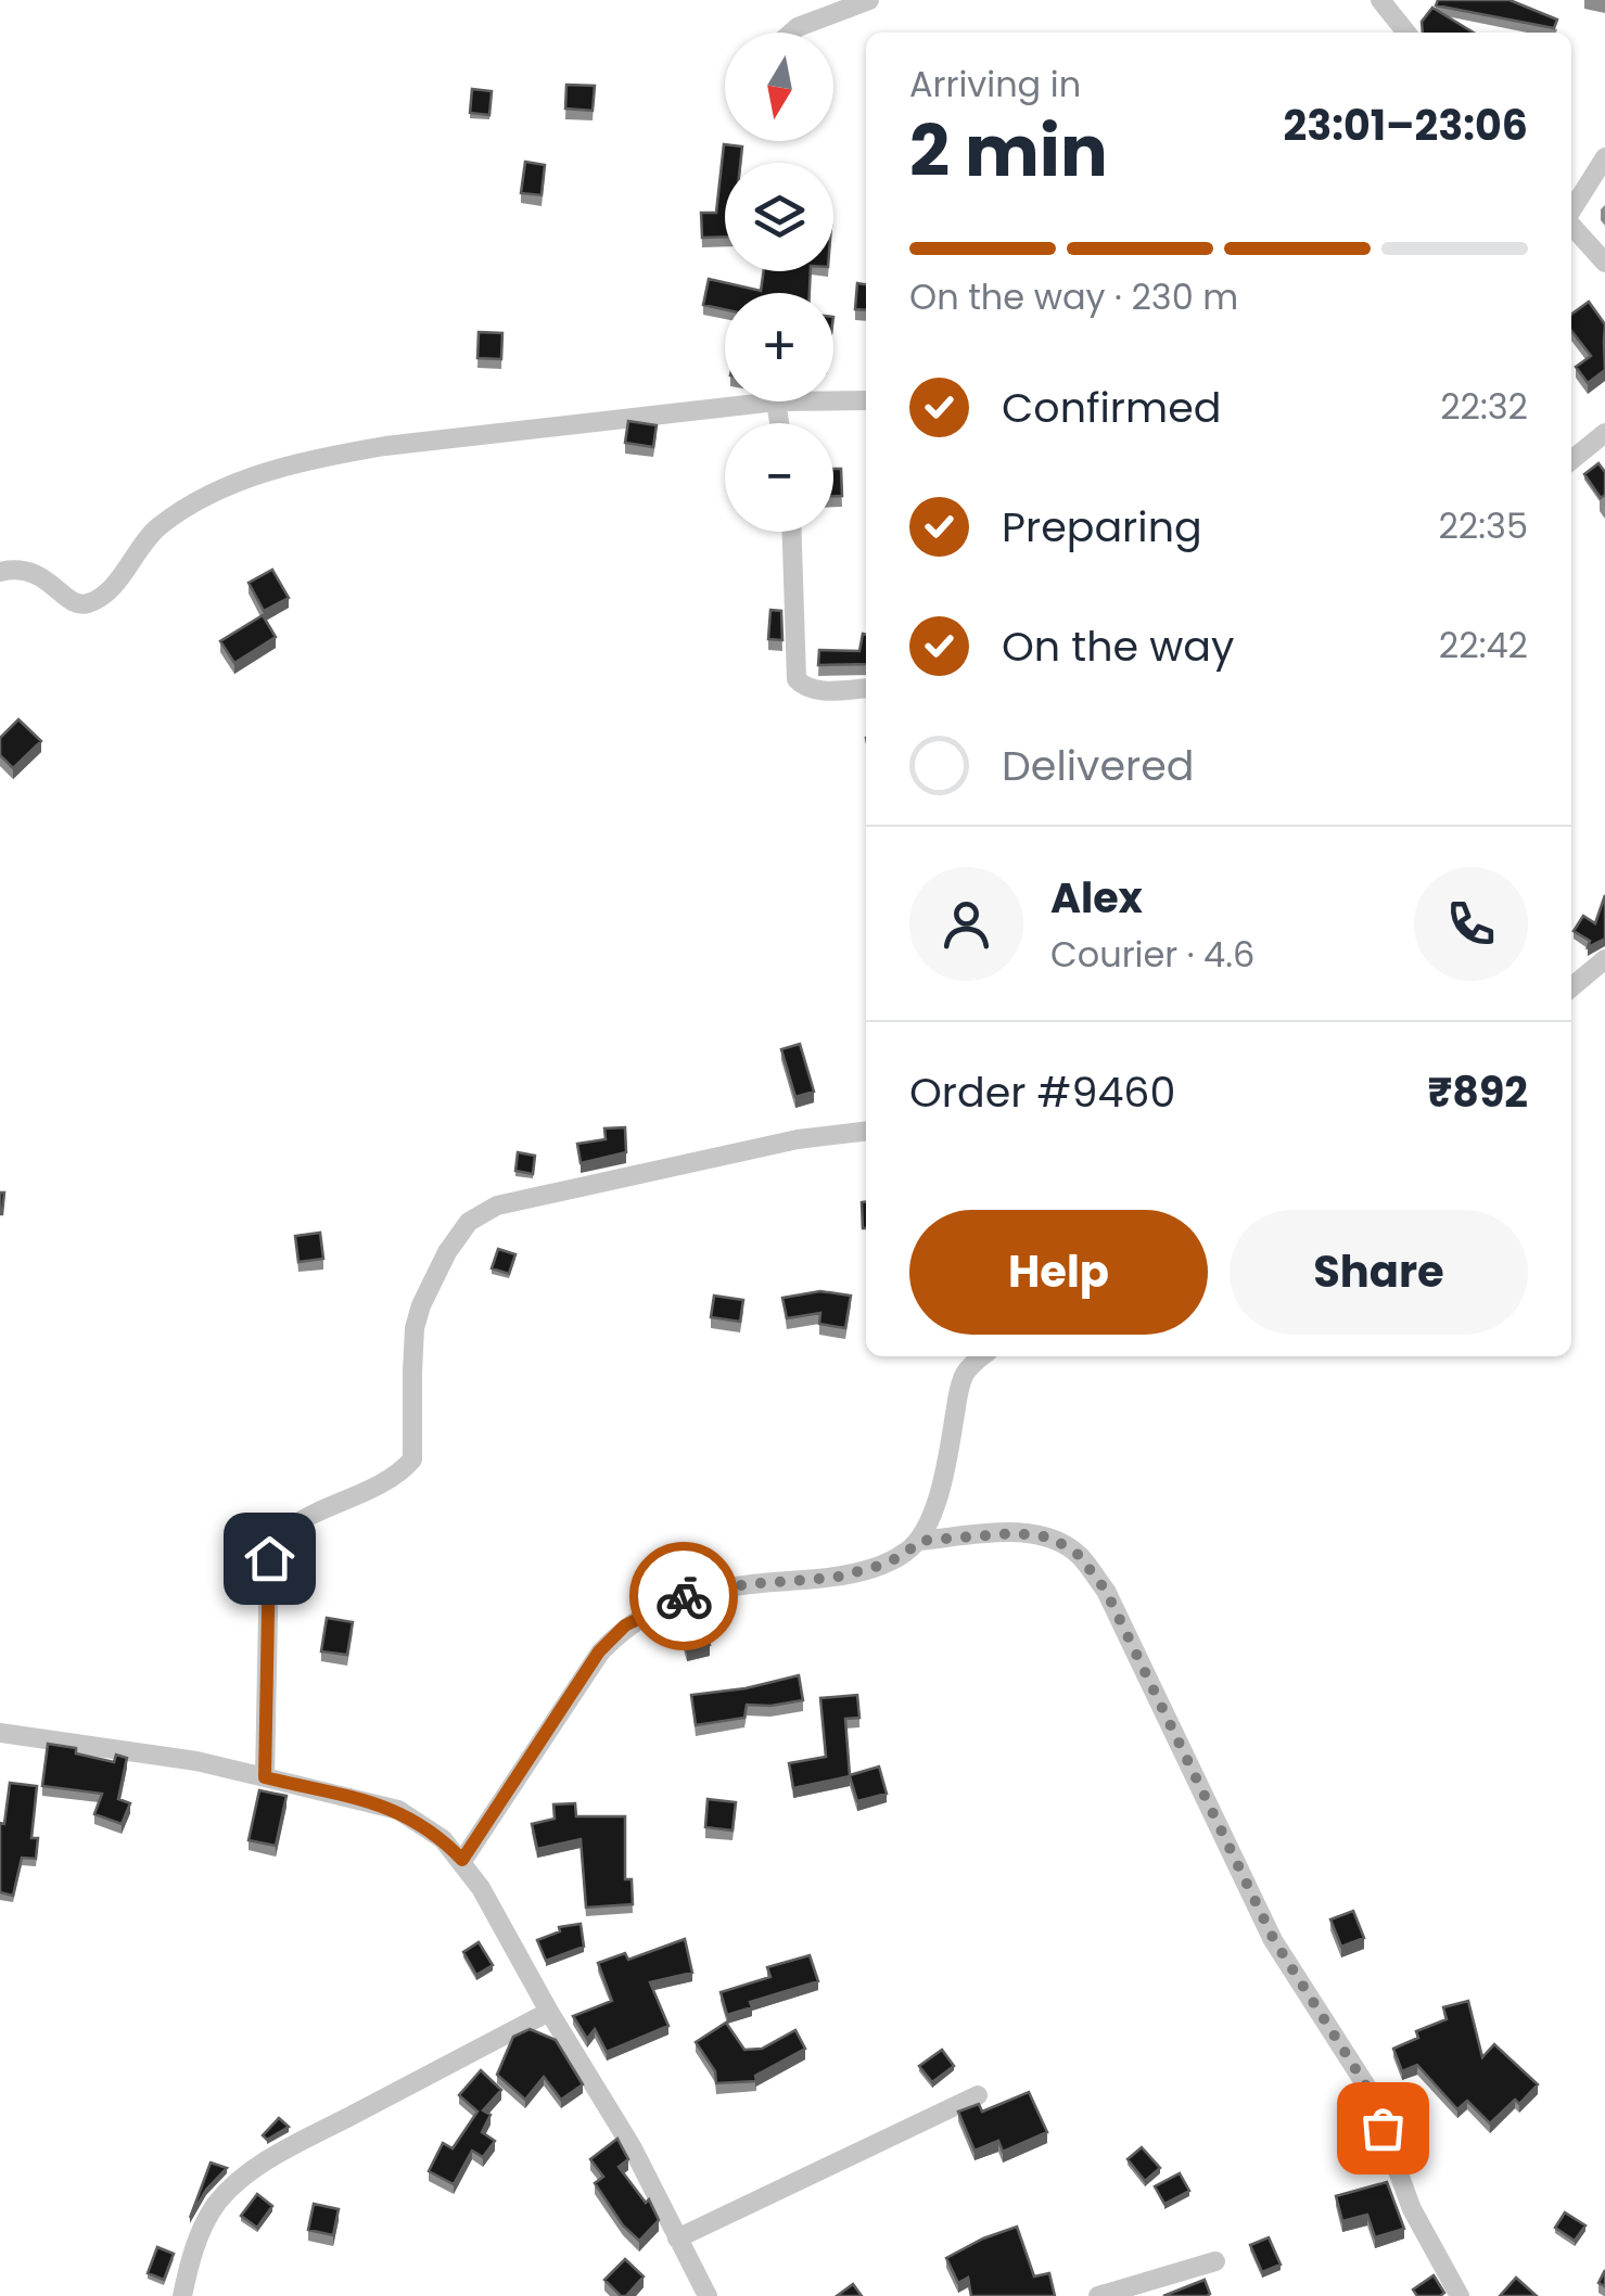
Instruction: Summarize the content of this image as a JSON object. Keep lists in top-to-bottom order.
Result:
{
  "north": "bottom",
  "page": {
    "map_buttons": ["+", "−"],
    "heading": ["2 min", "Arriving in", "23:01–23:06"],
    "panel": [
      "Alex",
      "Courier · 4.6",
      "Order #9460",
      "₹892"
    ],
    "bar": "On the way · 230 m",
    "list": [
      ["Confirmed", "22:32"],
      ["Preparing", "22:35"],
      ["On the way", "22:42"],
      "Delivered"
    ],
    "buttons": ["Help", "Share"]
  }
}
